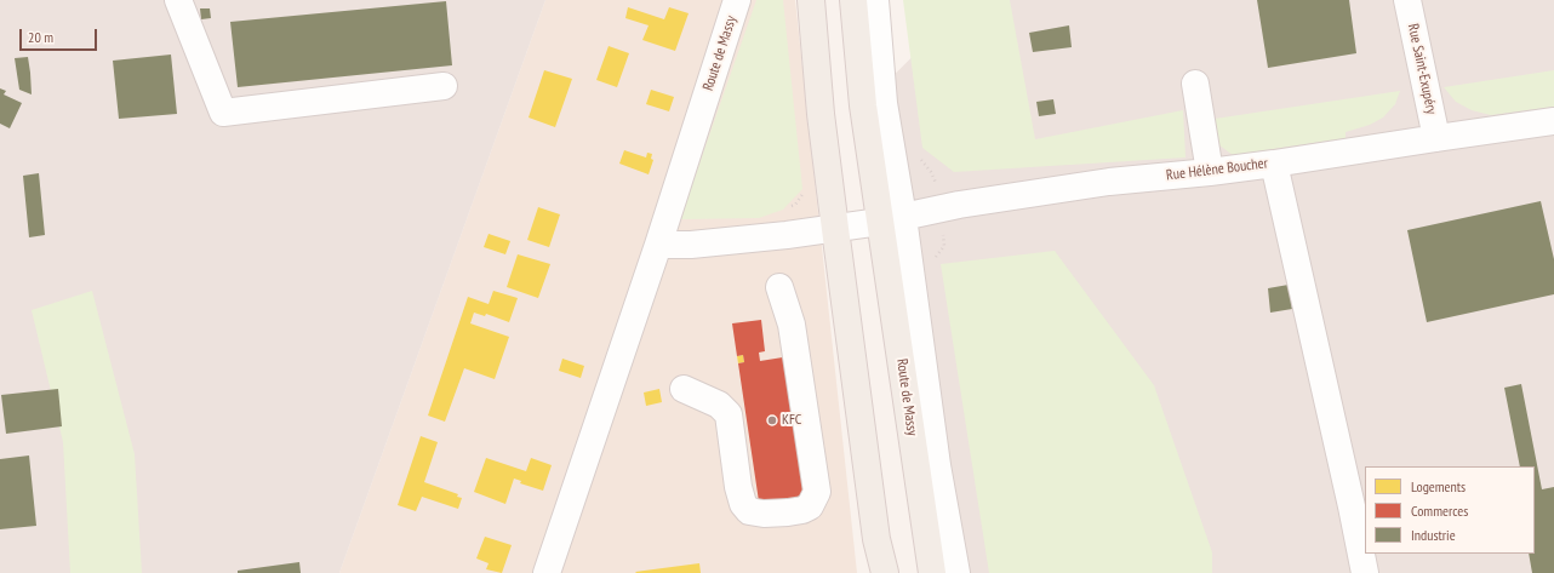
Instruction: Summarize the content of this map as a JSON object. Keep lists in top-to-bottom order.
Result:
{
  "streets": {
    "main road": ["Route de Massy"],
    "street": ["Rue Saint-Exupéry", "Rue Hélène Boucher"]
  },
  "crossings": [
    ["Route de Massy", "Rue Hélène Boucher"],
    ["Rue Saint-Exupéry", "Rue Hélène Boucher"]
  ],
  "places": ["KFC"],
  "legend": ["Logements", "Commerces", "Industrie"],
  "scale_bar": "20 m"
}
